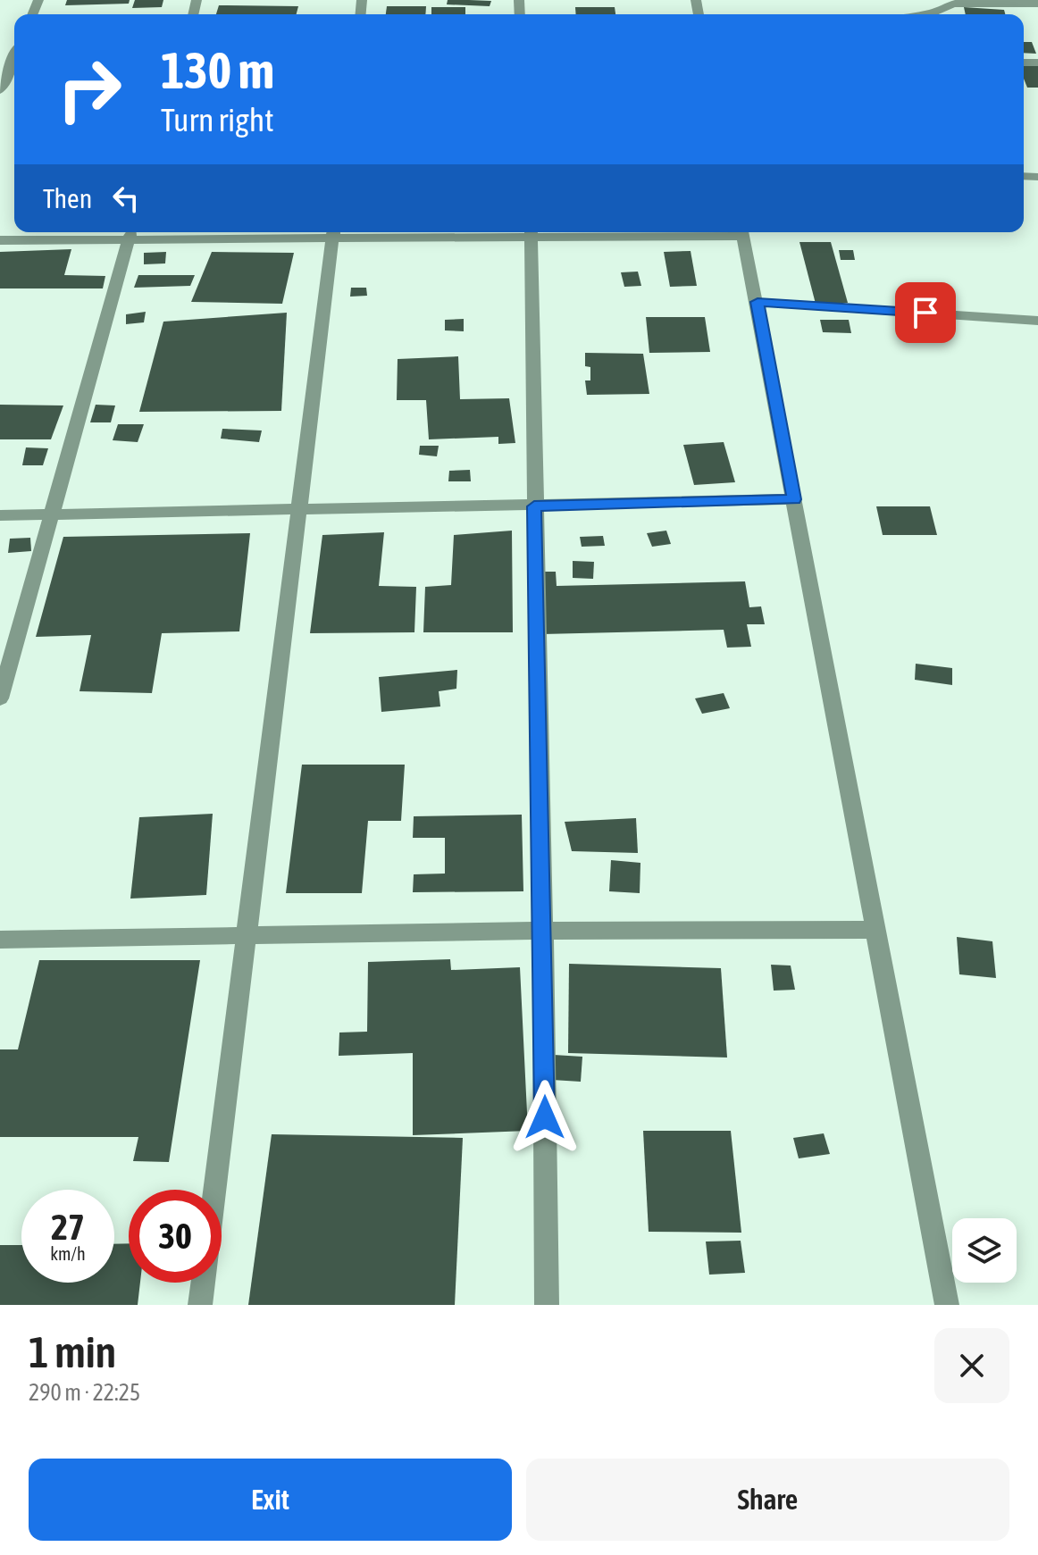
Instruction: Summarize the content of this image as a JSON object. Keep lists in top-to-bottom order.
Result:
{
  "page": {
    "turn": ["130 m", "Turn right"],
    "then": "Then",
    "speed": "27 km/h",
    "limit": "30",
    "heading": ["1 min", "290 m · 22:25"],
    "buttons": ["Exit", "Share"]
  }
}
